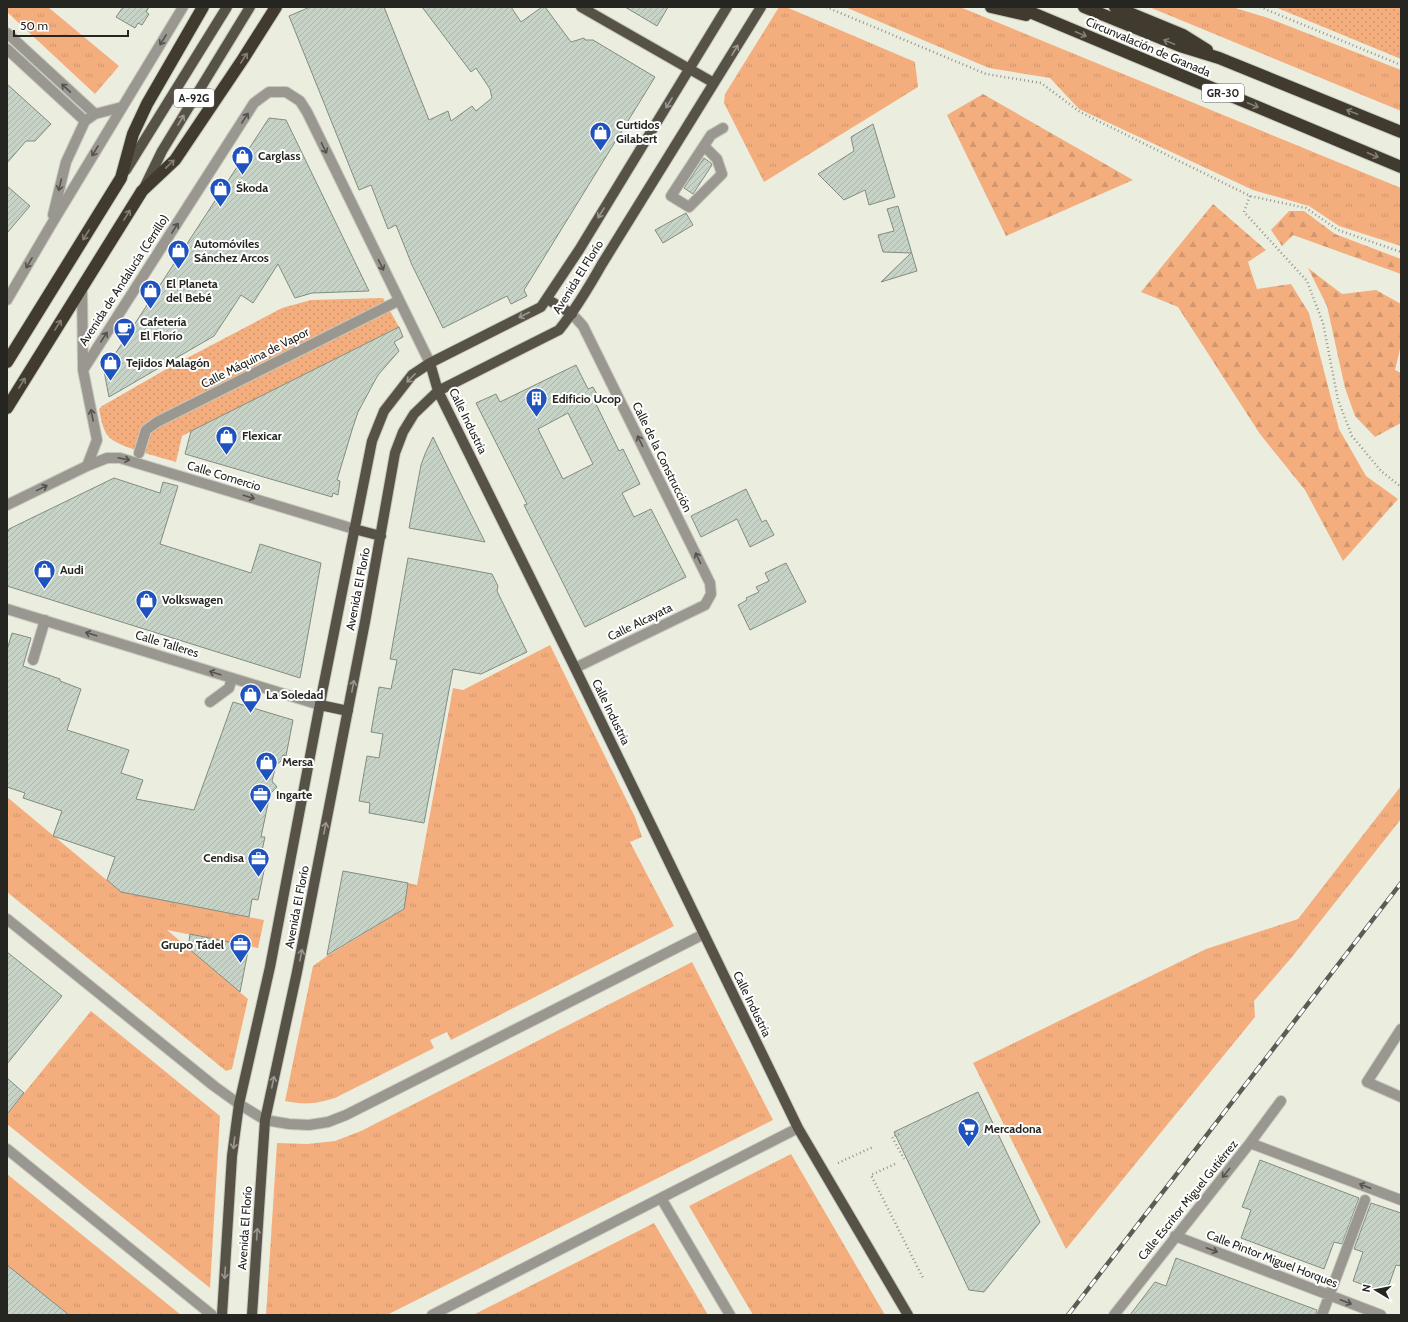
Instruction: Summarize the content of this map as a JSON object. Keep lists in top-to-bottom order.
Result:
{
  "streets": {
    "highway": ["Circunvalación de Granada", "GR-30", "A-92G"],
    "main road": ["Avenida El Florío", "Calle Industria"],
    "street": [
      "Avenida de Andalucía (Cerrillo)",
      "Calle Máquina de Vapor",
      "Calle de la Construcción",
      "Calle Comercio",
      "Calle Alcayata",
      "Calle Talleres",
      "Calle Escritor Miguel Gutiérrez",
      "Calle Pintor Miguel Horques"
    ]
  },
  "crossings": [
    ["Avenida El Florío", "Calle Industria"],
    ["Avenida El Florío", "Calle de la Construcción"],
    ["Avenida El Florío", "Calle Comercio"],
    ["Avenida El Florío", "Calle Talleres"],
    ["Avenida de Andalucía (Cerrillo)", "Calle Industria"],
    ["Calle Máquina de Vapor", "Calle Industria"],
    ["Calle Industria", "Calle Alcayata"],
    ["Calle de la Construcción", "Calle Alcayata"],
    ["Calle Escritor Miguel Gutiérrez", "Calle Pintor Miguel Horques"]
  ],
  "one_way": [
    "Avenida de Andalucía (Cerrillo)",
    "Calle de la Construcción",
    "Calle Comercio",
    "Calle Talleres",
    "Calle Escritor Miguel Gutiérrez",
    "Calle Pintor Miguel Horques"
  ],
  "places": {
    "shop": [
      "Curtidos Gilabert",
      "Carglass",
      "Škoda",
      "Automóviles Sánchez Arcos",
      "El Planeta del Bebé",
      "Tejidos Malagón",
      "Flexicar",
      "Audi",
      "Volkswagen",
      "La Soledad",
      "Mersa"
    ],
    "cafe": ["Cafetería El Florío"],
    "building": ["Edificio Ucop"],
    "office": ["Ingarte", "Cendisa", "Grupo Tádel"],
    "supermarket": ["Mercadona"]
  },
  "scale_bar": "50 m",
  "north": "left"
}
